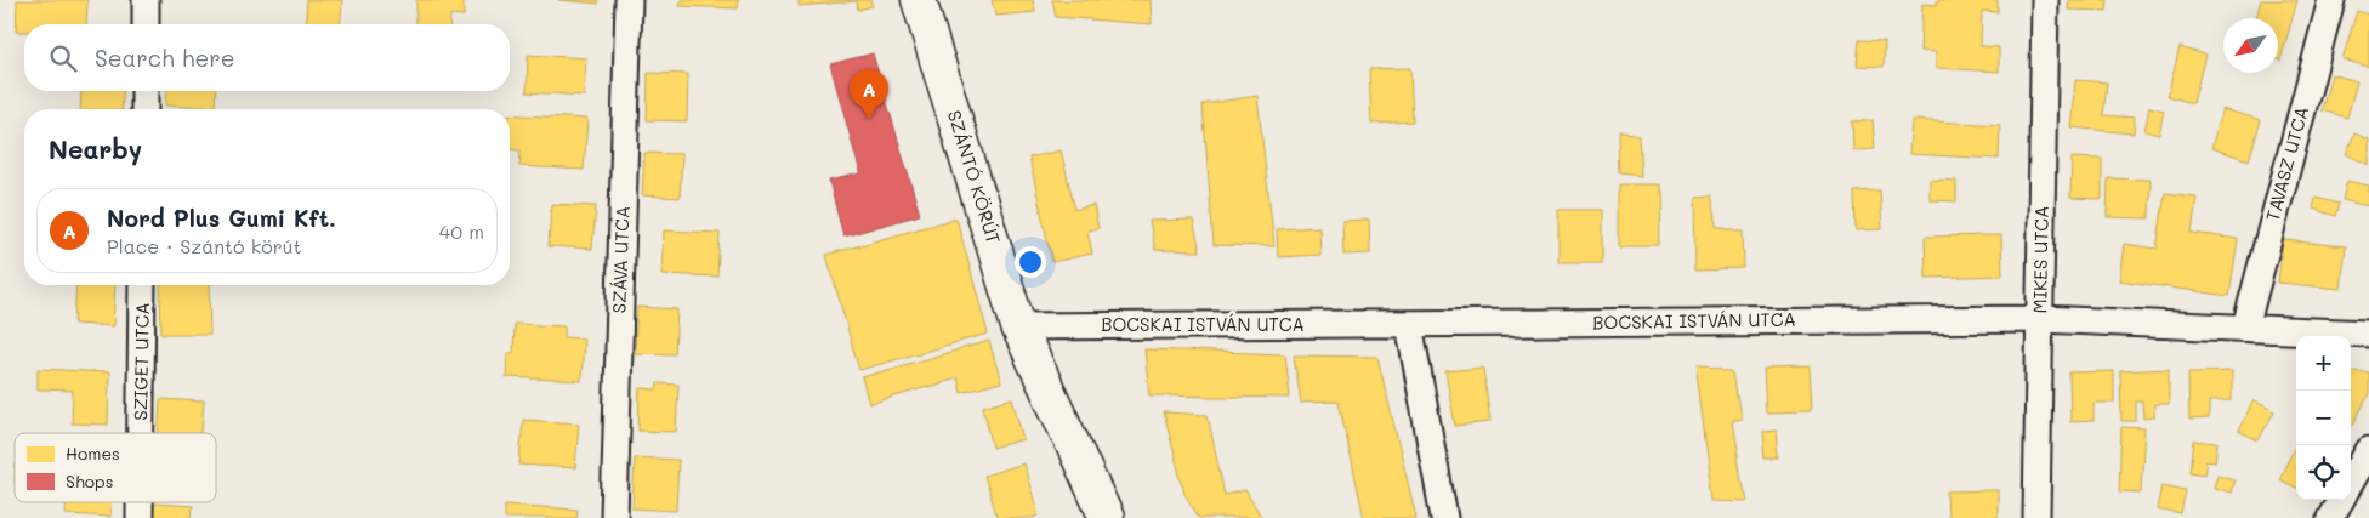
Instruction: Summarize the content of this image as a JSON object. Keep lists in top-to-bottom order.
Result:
{
  "streets": {
    "street": [
      "TAVASZ UTCA",
      "SZÁNTÓ KÖRÚT",
      "SZÁVA UTCA",
      "MIKES UTCA",
      "BOCSKAI ISTVÁN UTCA",
      "SZIGET UTCA"
    ]
  },
  "crossings": [
    ["TAVASZ UTCA", "BOCSKAI ISTVÁN UTCA"],
    ["SZÁNTÓ KÖRÚT", "BOCSKAI ISTVÁN UTCA"],
    ["MIKES UTCA", "BOCSKAI ISTVÁN UTCA"]
  ],
  "legend": ["Homes", "Shops"],
  "north": "bottom left",
  "page": {
    "search": "Search here",
    "pins": "A",
    "heading": "Nearby",
    "list": [
      {
        "mark": "A",
        "name": "Nord Plus Gumi Kft.",
        "note": "Place · Szántó körút",
        "value": "40 m"
      }
    ],
    "map_buttons": ["+", "−"]
  }
}
